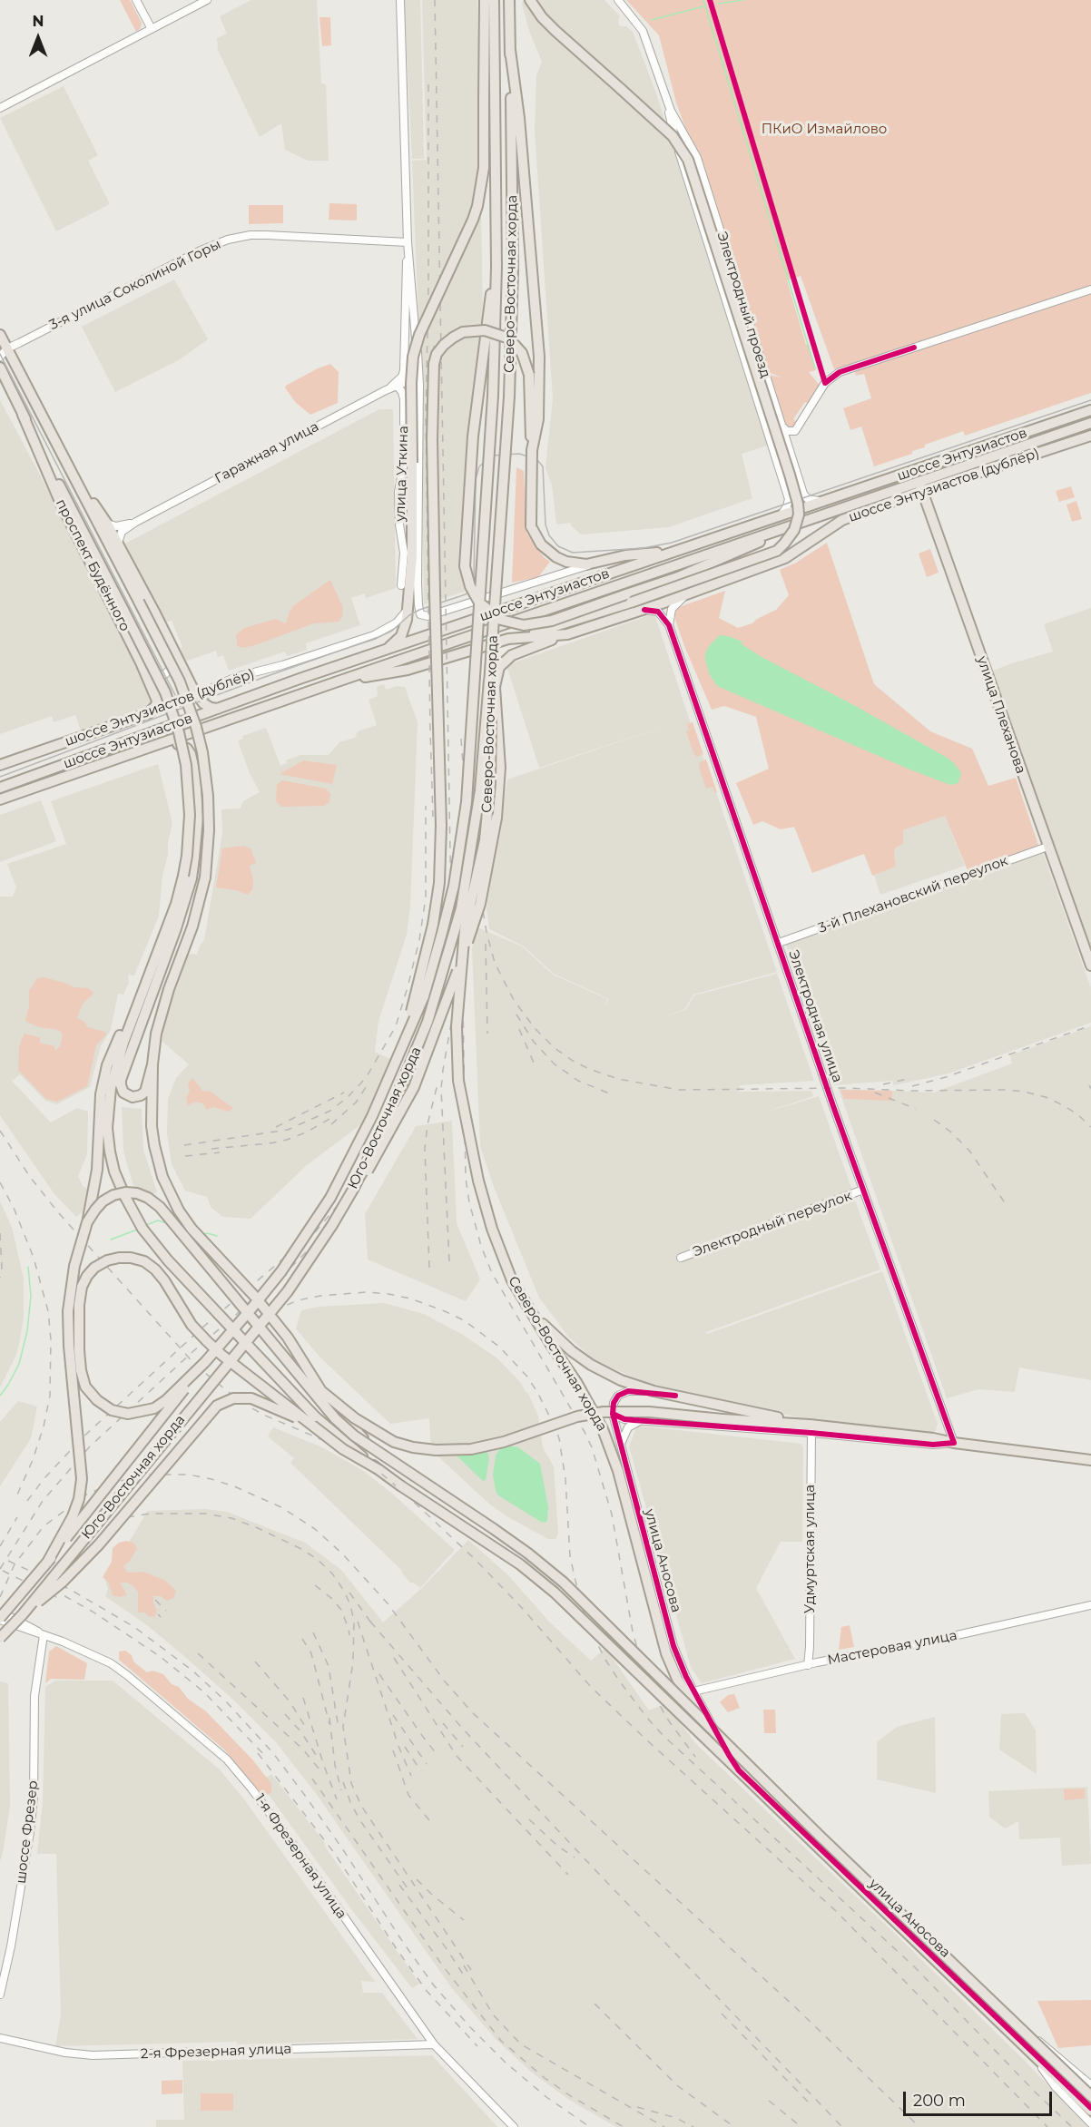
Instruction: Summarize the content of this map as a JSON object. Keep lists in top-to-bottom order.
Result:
{
  "streets": {
    "main road": [
      "Северо-Восточная хорда",
      "шоссе Энтузиастов",
      "шоссе Энтузиастов (дублёр)",
      "проспект Будённого",
      "улица Плеханова",
      "Юго-Восточная хорда"
    ],
    "street": [
      "3-я улица Соколиной Горы",
      "Электродный проезд",
      "Гаражная улица",
      "улица Уткина",
      "3-й Плехановский переулок",
      "Электродная улица",
      "Электродный переулок",
      "Удмуртская улица",
      "улица Аносова",
      "Мастеровая улица",
      "шоссе Фрезер",
      "1-я Фрезерная улица",
      "2-я Фрезерная улица"
    ]
  },
  "crossings": [
    ["Северо-Восточная хорда", "проспект Будённого"],
    ["Северо-Восточная хорда", "Юго-Восточная хорда"],
    ["Северо-Восточная хорда", "улица Аносова"],
    ["3-я улица Соколиной Горы", "проспект Будённого"],
    ["Электродный проезд", "шоссе Энтузиастов"],
    ["Гаражная улица", "улица Уткина"],
    ["Гаражная улица", "проспект Будённого"],
    ["шоссе Энтузиастов", "шоссе Энтузиастов (дублёр)"],
    ["шоссе Энтузиастов", "проспект Будённого"],
    ["шоссе Энтузиастов", "улица Плеханова"],
    ["шоссе Энтузиастов (дублёр)", "проспект Будённого"],
    ["шоссе Энтузиастов (дублёр)", "улица Плеханова"],
    ["улица Плеханова", "3-й Плехановский переулок"],
    ["3-й Плехановский переулок", "Электродная улица"],
    ["Электродная улица", "Электродный переулок"],
    ["Юго-Восточная хорда", "1-я Фрезерная улица"],
    ["Удмуртская улица", "Мастеровая улица"],
    ["улица Аносова", "Мастеровая улица"],
    ["шоссе Фрезер", "1-я Фрезерная улица"],
    ["1-я Фрезерная улица", "2-я Фрезерная улица"]
  ],
  "parks": ["ПКиО Измайлово"],
  "scale_bar": "200 m",
  "north": "top"
}
